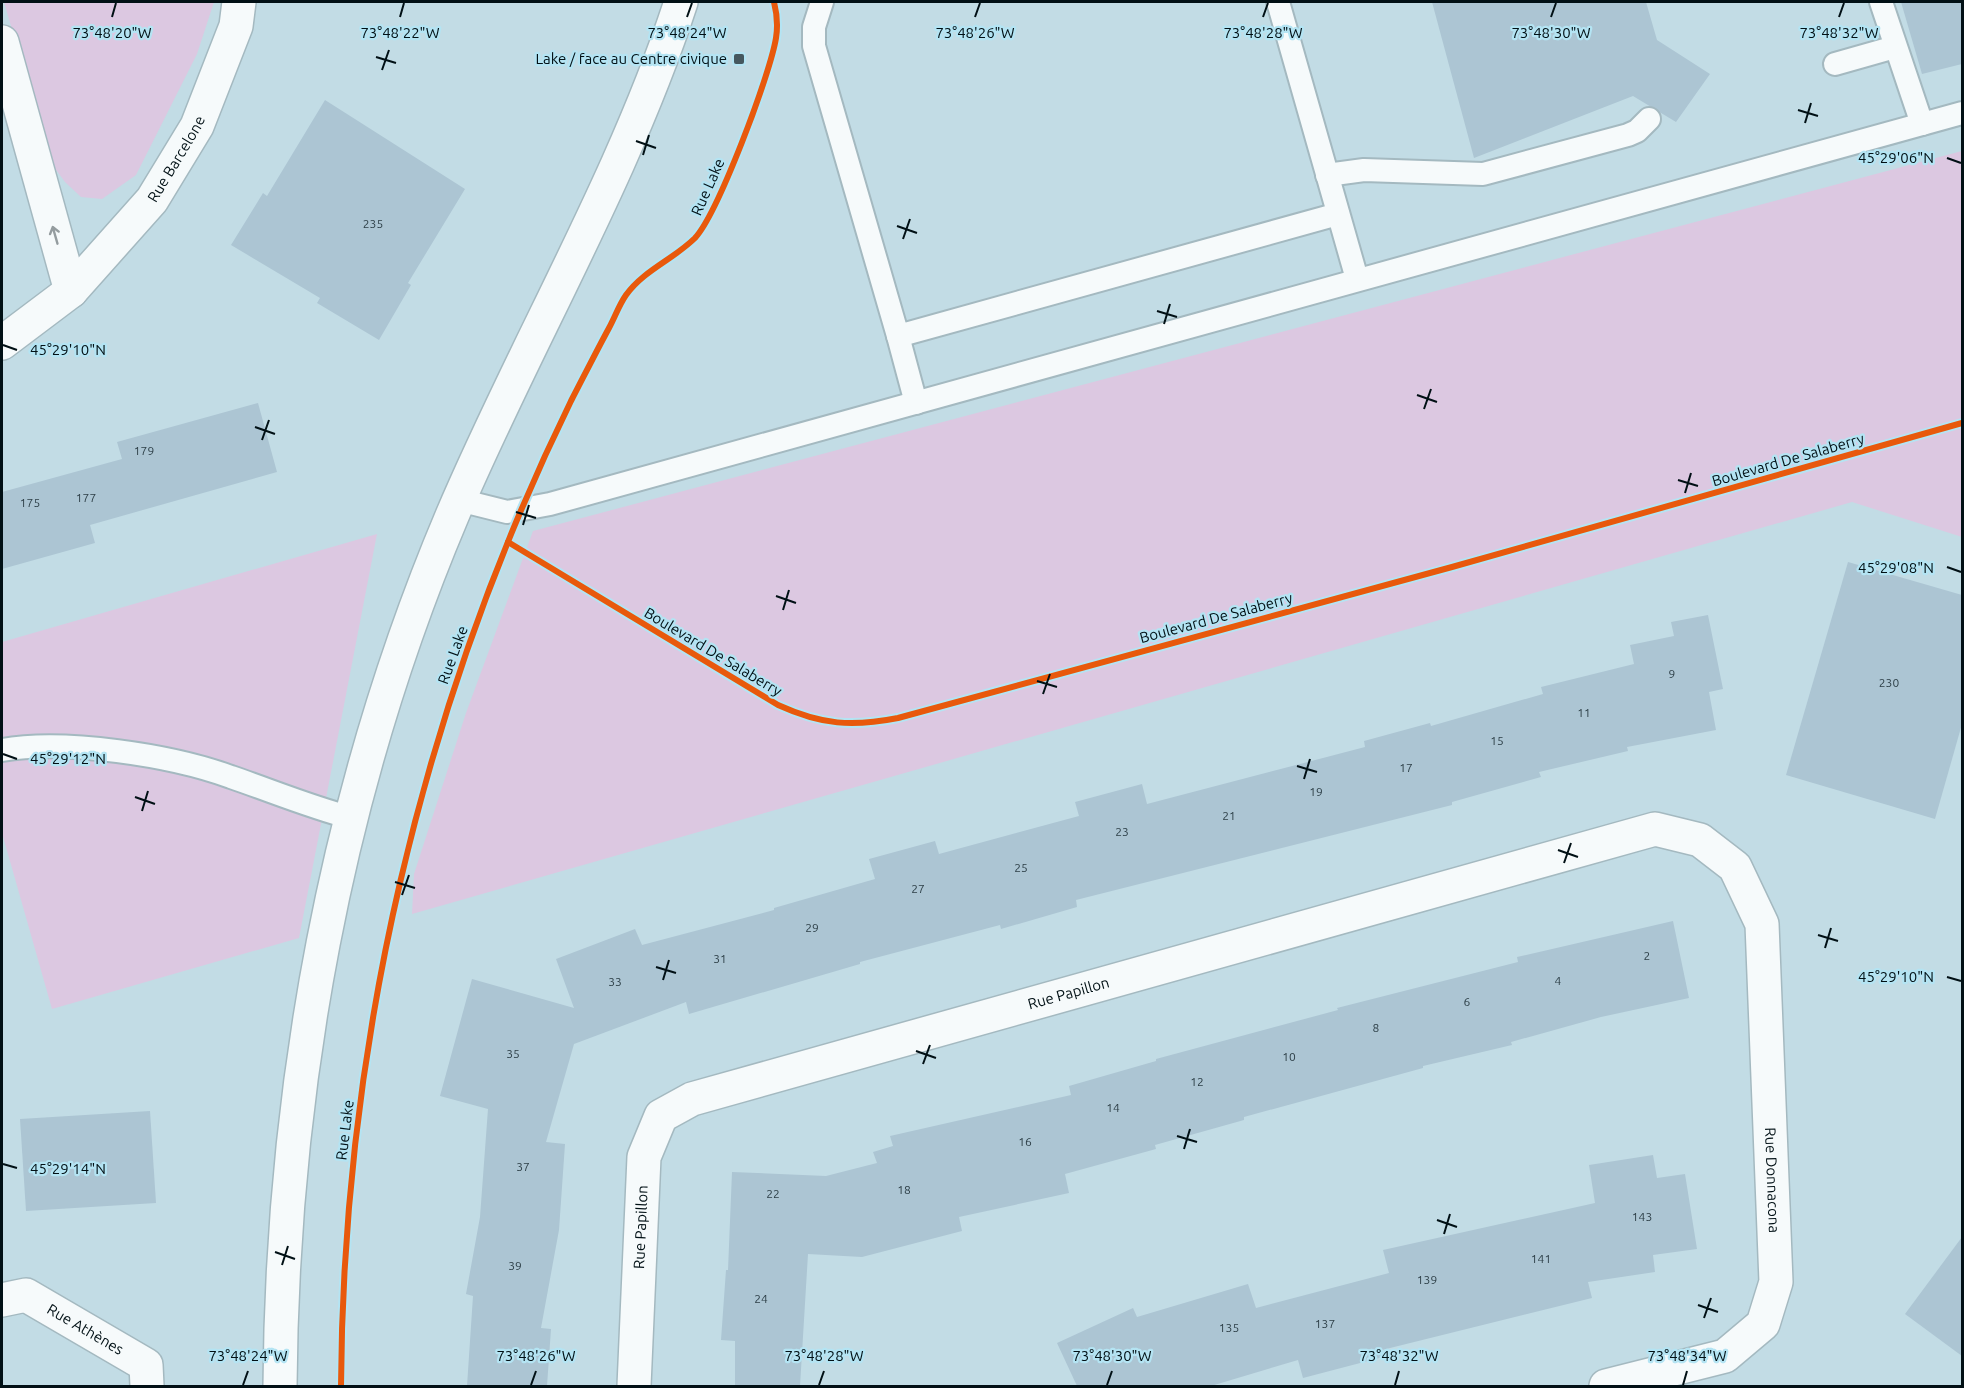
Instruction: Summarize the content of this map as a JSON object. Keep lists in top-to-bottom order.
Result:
{
  "streets": {
    "street": [
      "Rue Barcelone",
      "Rue Papillon",
      "Rue Donnacona",
      "Rue Athènes"
    ],
    "cycle path": ["Rue Lake", "Boulevard De Salaberry"]
  },
  "crossings": [
    ["Rue Papillon", "Rue Donnacona"]
  ],
  "places": {
    "transit": ["Lake / face au Centre civique"]
  },
  "house_numbers": [
    "235",
    "179",
    "177",
    "175",
    "9",
    "230",
    "11",
    "15",
    "17",
    "19",
    "21",
    "23",
    "25",
    "27",
    "29",
    "2",
    "31",
    "4",
    "33",
    "6",
    "8",
    "35",
    "10",
    "12",
    "14",
    "16",
    "37",
    "18",
    "22",
    "143",
    "141",
    "39",
    "139",
    "24",
    "137",
    "135"
  ],
  "coordinates": [
    "73°48'20\"W",
    "73°48'22\"W",
    "73°48'24\"W",
    "73°48'26\"W",
    "73°48'28\"W",
    "73°48'30\"W",
    "73°48'32\"W",
    "45°29'06\"N",
    "45°29'10\"N",
    "45°29'08\"N",
    "45°29'12\"N",
    "45°29'14\"N",
    "73°48'34\"W"
  ]
}
